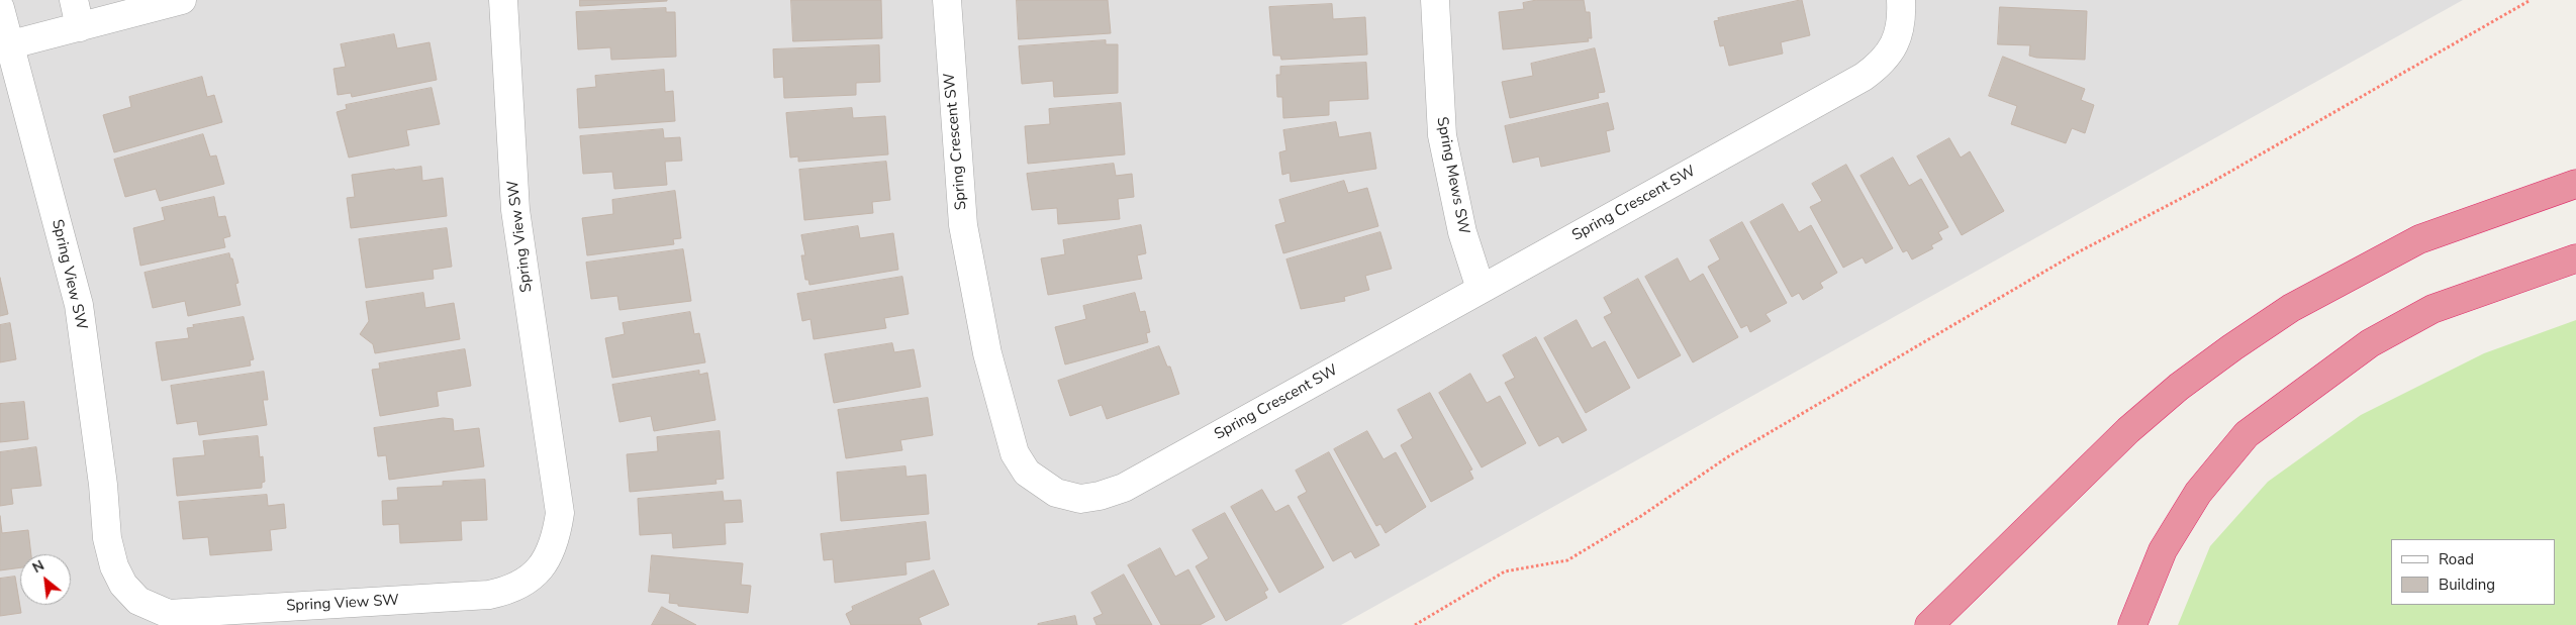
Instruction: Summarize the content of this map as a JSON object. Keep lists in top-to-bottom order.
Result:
{
  "streets": {
    "street": ["Spring Crescent SW", "Spring Mews SW", "Spring View SW"]
  },
  "crossings": [
    ["Spring Crescent SW", "Spring Mews SW"]
  ],
  "legend": ["Road", "Building"],
  "north": "top left"
}
